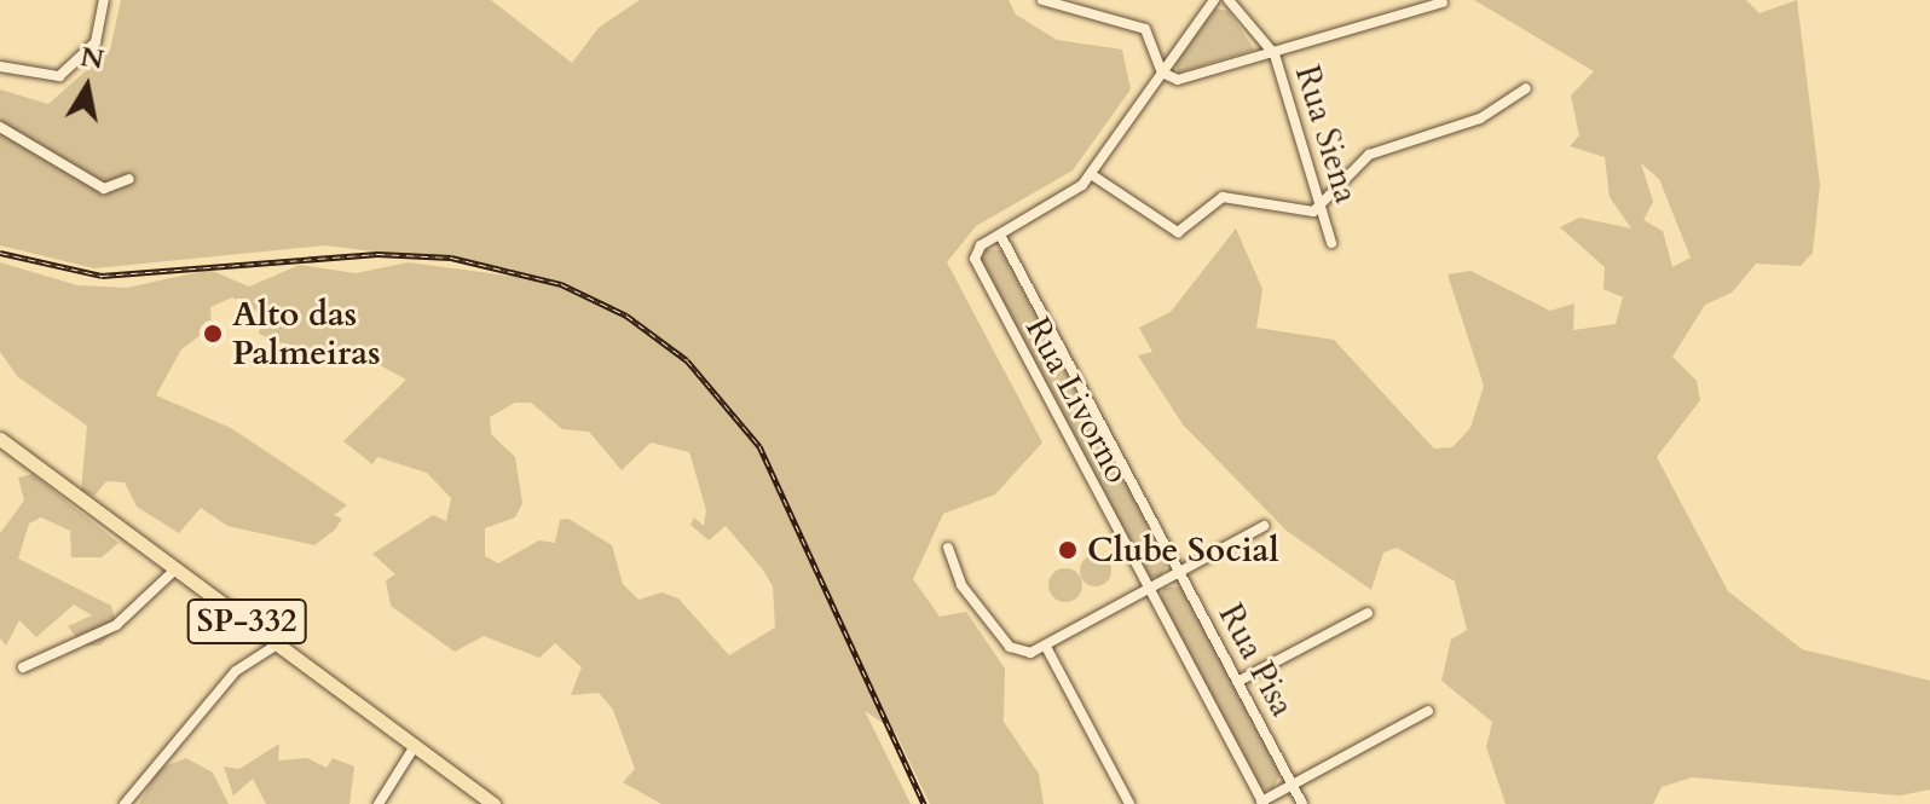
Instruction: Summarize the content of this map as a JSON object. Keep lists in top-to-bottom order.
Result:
{
  "streets": {
    "main road": ["SP-332"],
    "street": ["Rua Siena", "Rua Livorno", "Rua Pisa"]
  },
  "crossings": [
    ["Rua Livorno", "Rua Pisa"]
  ],
  "places": ["Alto das Palmeiras", "Clube Social"],
  "north": "top"
}
